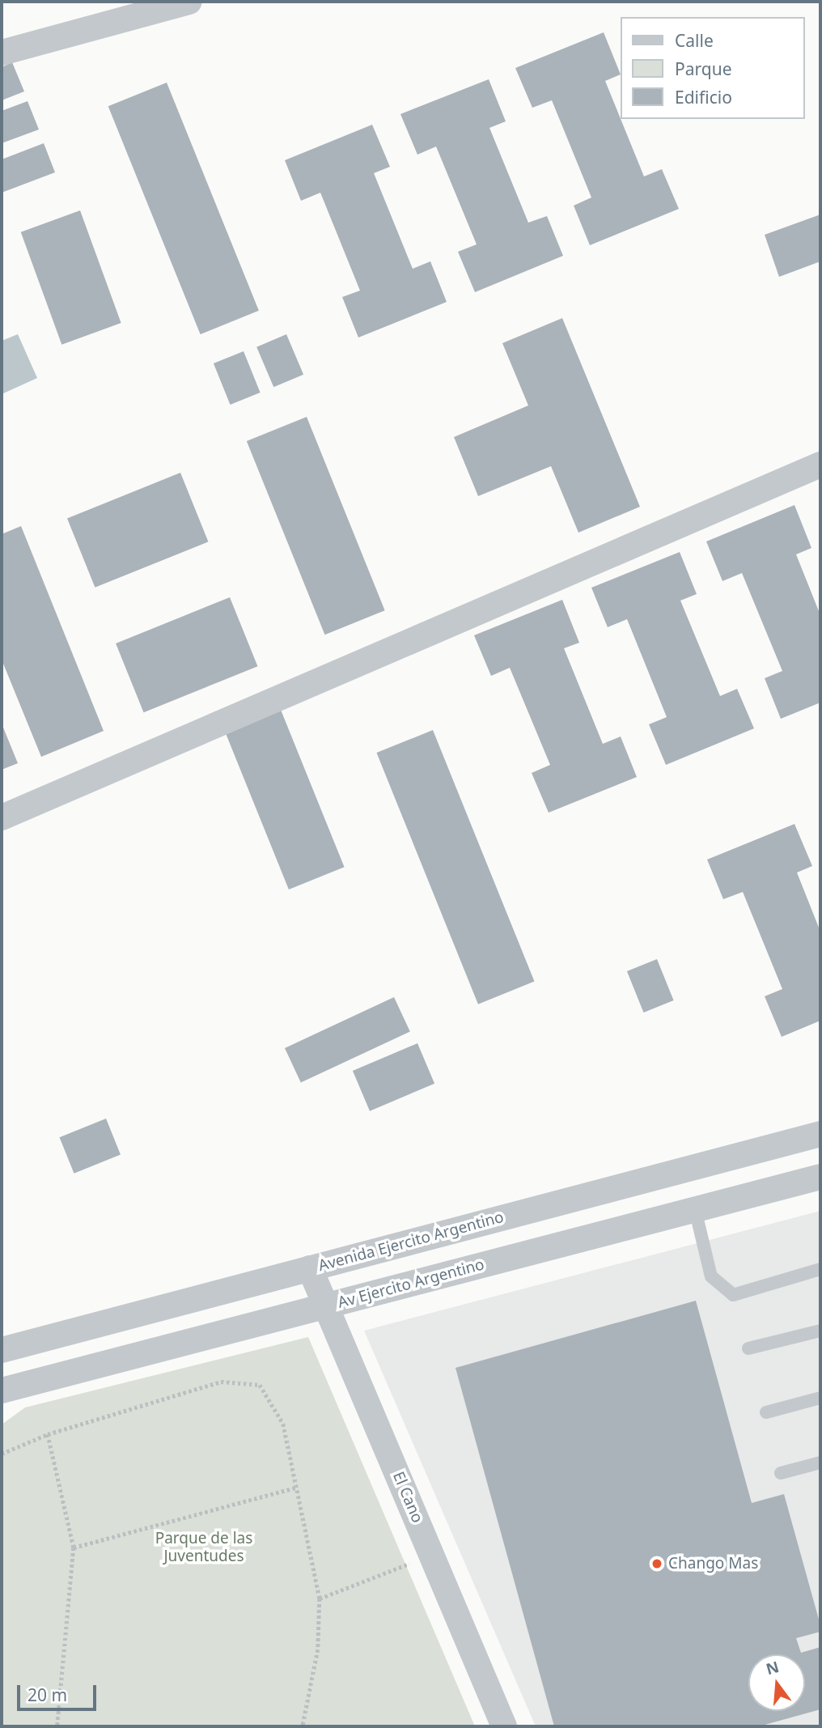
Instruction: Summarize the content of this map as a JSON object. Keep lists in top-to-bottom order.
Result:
{
  "streets": {
    "street": ["Avenida Ejercito Argentino", "Av Ejercito Argentino", "El Cano"]
  },
  "crossings": [
    ["Avenida Ejercito Argentino", "El Cano"],
    ["Av Ejercito Argentino", "El Cano"]
  ],
  "parks": ["Parque de las Juventudes"],
  "places": ["Chango Mas"],
  "legend": ["Calle", "Parque", "Edificio"],
  "scale_bar": "20 m",
  "north": "top"
}
